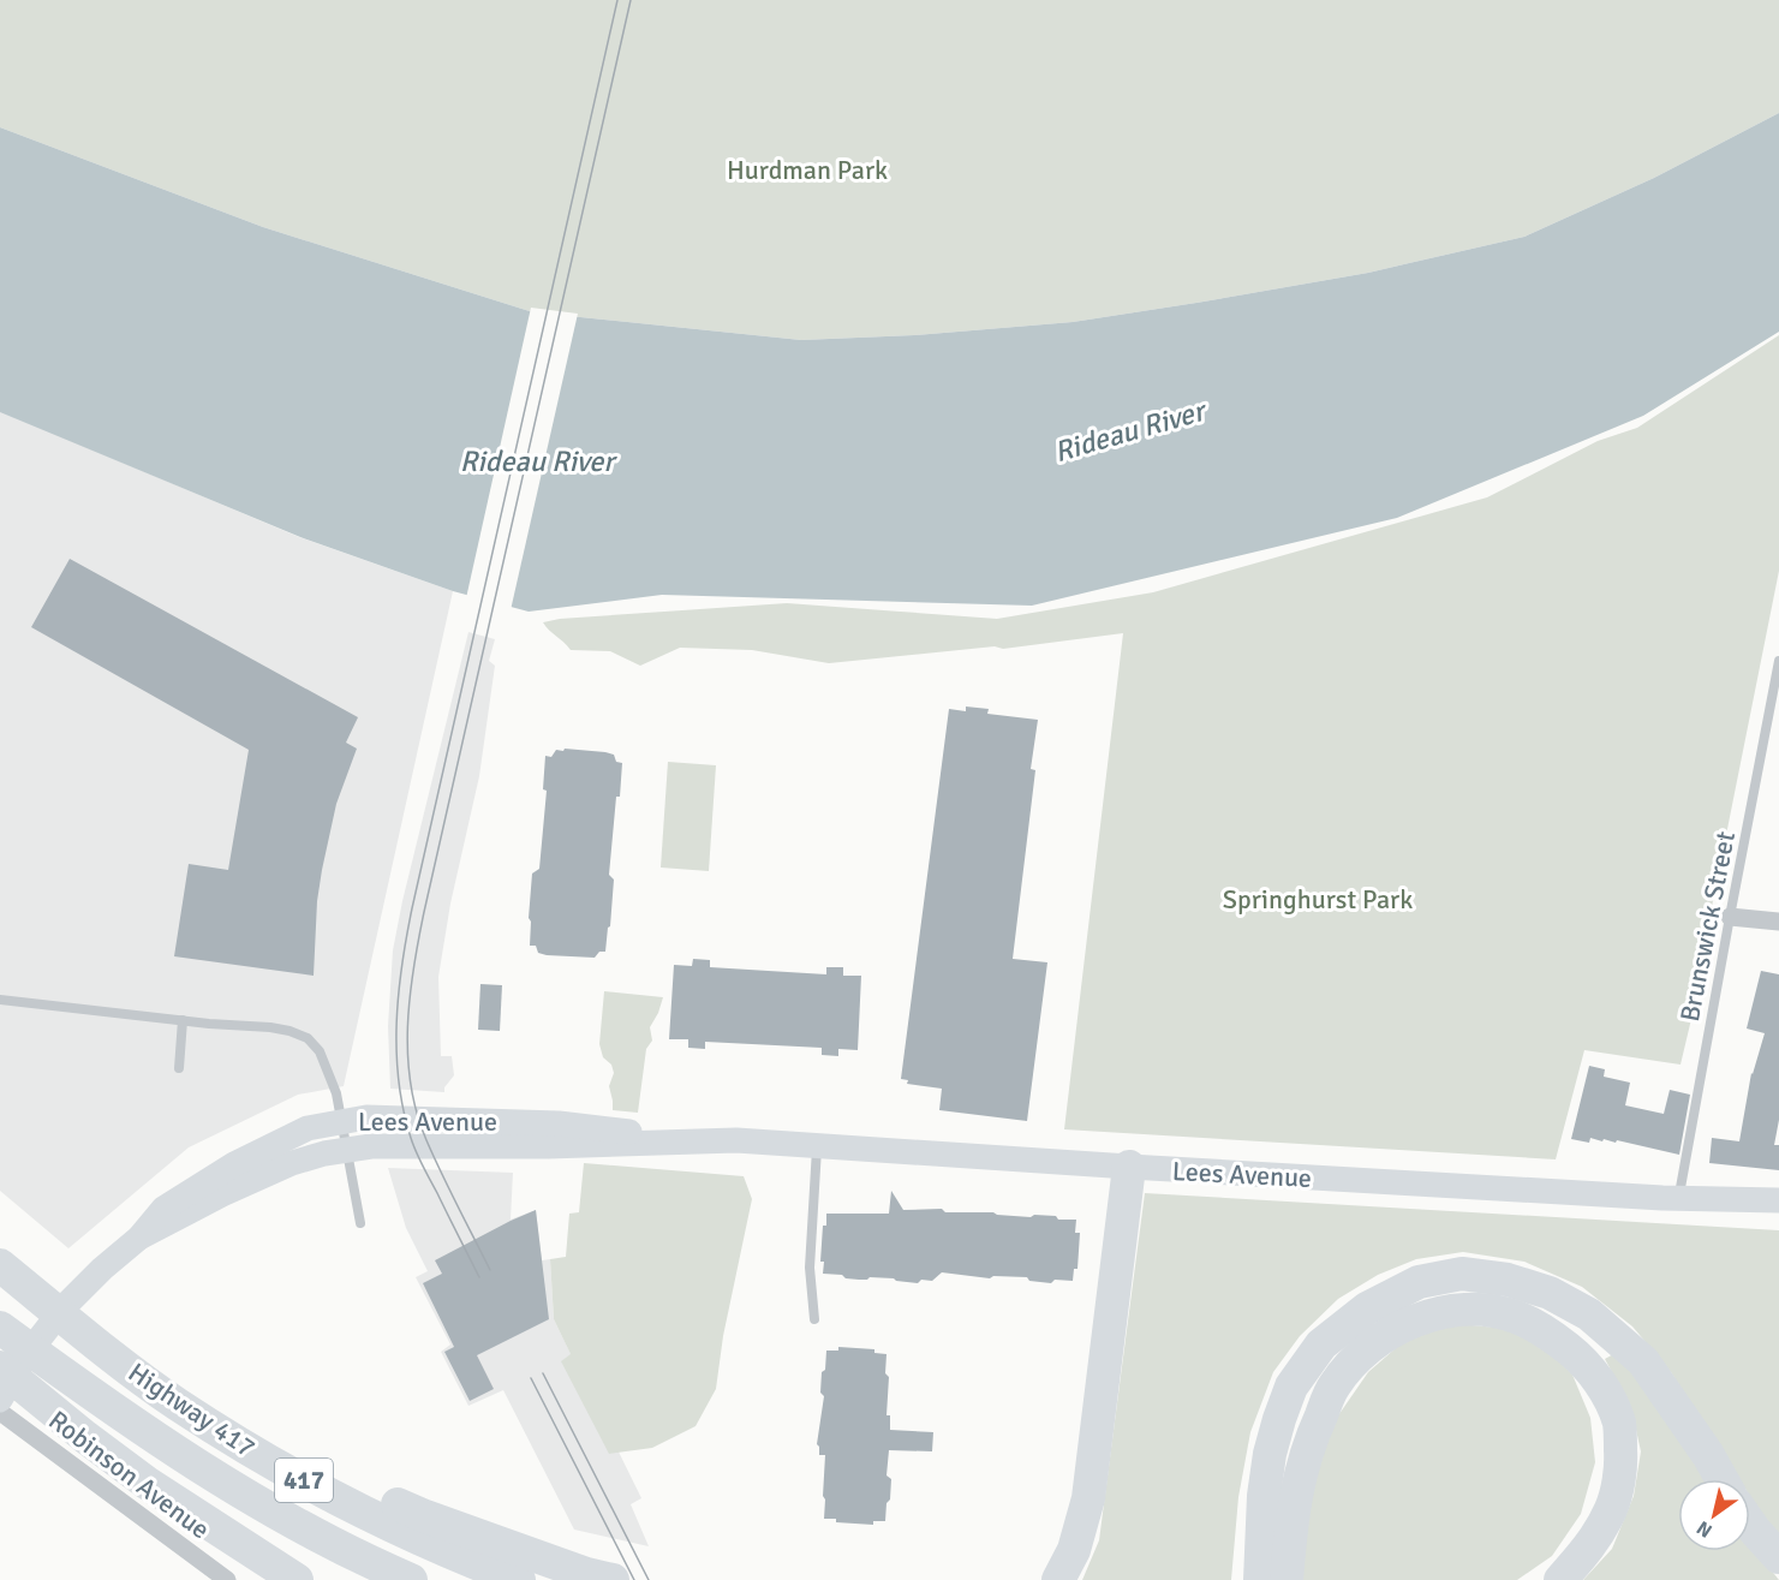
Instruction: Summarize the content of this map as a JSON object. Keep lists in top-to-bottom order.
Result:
{
  "streets": {
    "highway": ["Highway 417", "417"],
    "main road": ["Lees Avenue"],
    "street": ["Robinson Avenue"],
    "lane": ["Brunswick Street"]
  },
  "crossings": [
    ["Brunswick Street", "Lees Avenue"]
  ],
  "water": ["Rideau River"],
  "parks": ["Hurdman Park", "Springhurst Park"],
  "north": "bottom left"
}
